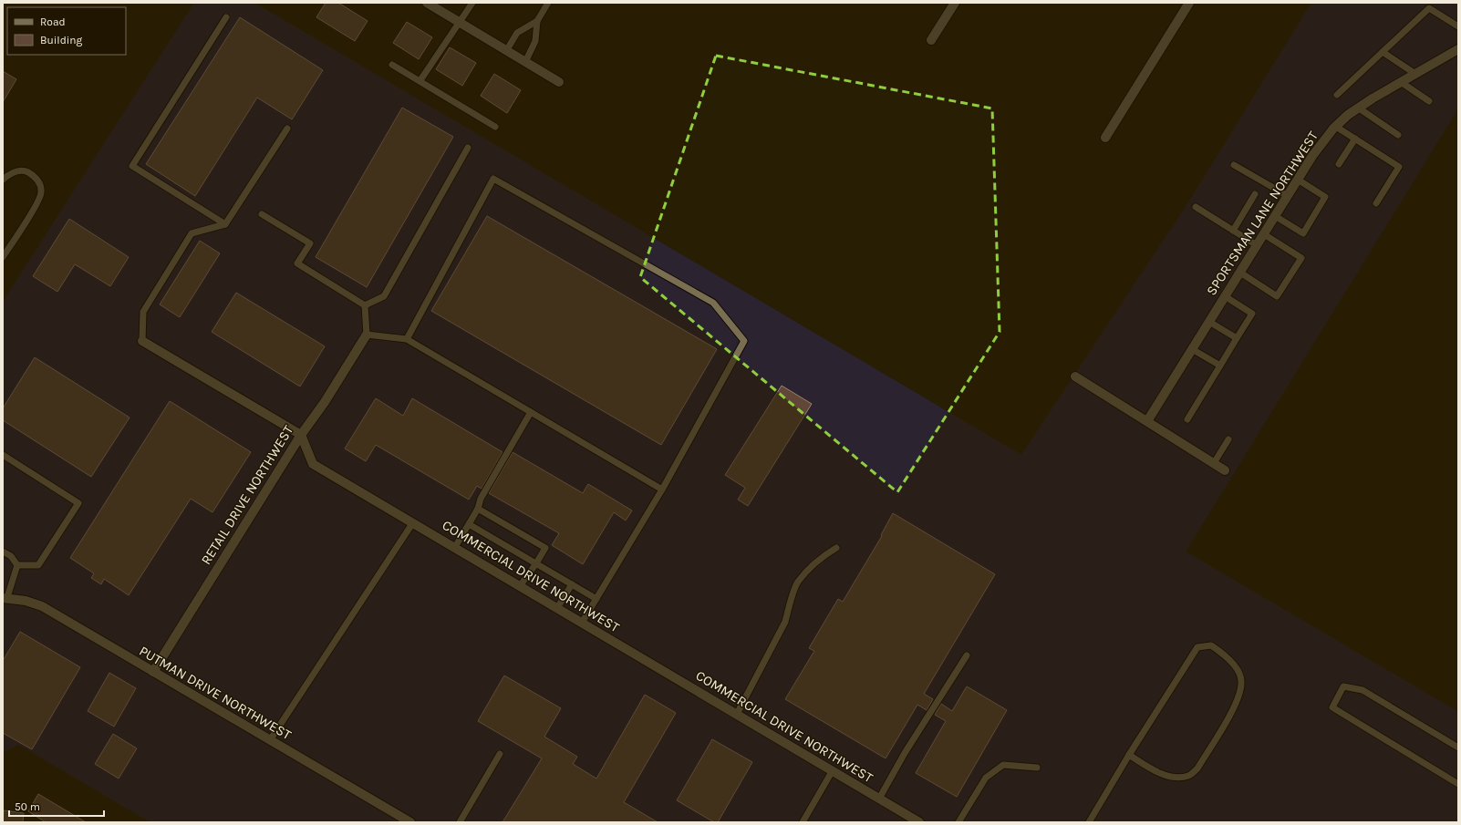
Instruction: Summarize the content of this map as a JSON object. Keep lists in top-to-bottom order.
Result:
{
  "streets": {
    "street": [
      "SPORTSMAN LANE NORTHWEST",
      "RETAIL DRIVE NORTHWEST",
      "COMMERCIAL DRIVE NORTHWEST",
      "PUTMAN DRIVE NORTHWEST"
    ]
  },
  "crossings": [
    ["RETAIL DRIVE NORTHWEST", "COMMERCIAL DRIVE NORTHWEST"],
    ["RETAIL DRIVE NORTHWEST", "PUTMAN DRIVE NORTHWEST"]
  ],
  "legend": ["Road", "Building"],
  "scale_bar": "50 m"
}
